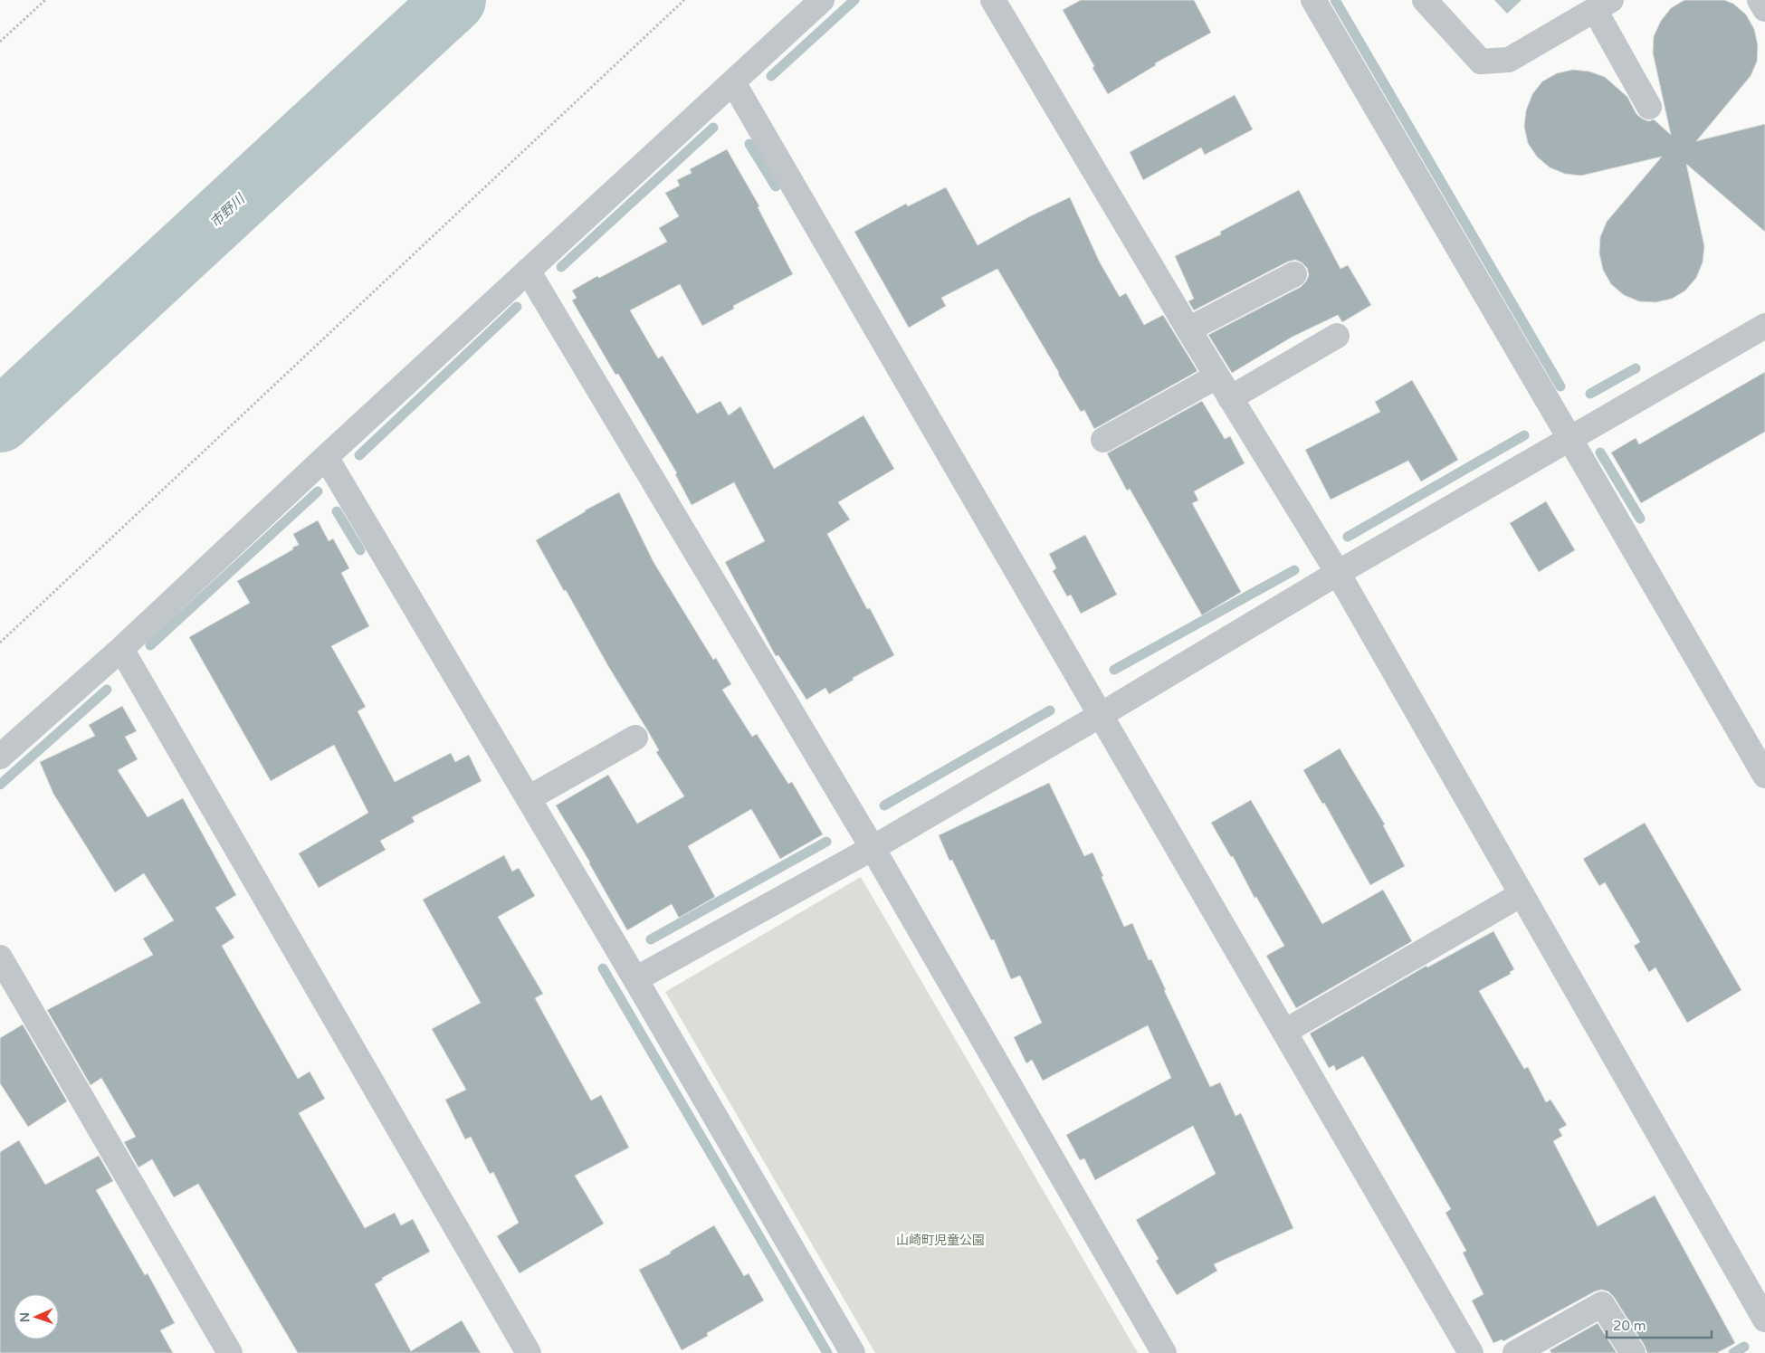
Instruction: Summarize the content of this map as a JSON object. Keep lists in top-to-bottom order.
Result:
{
  "water": ["市野川"],
  "parks": ["山崎町児童公園"],
  "scale_bar": "20 m",
  "north": "left"
}
